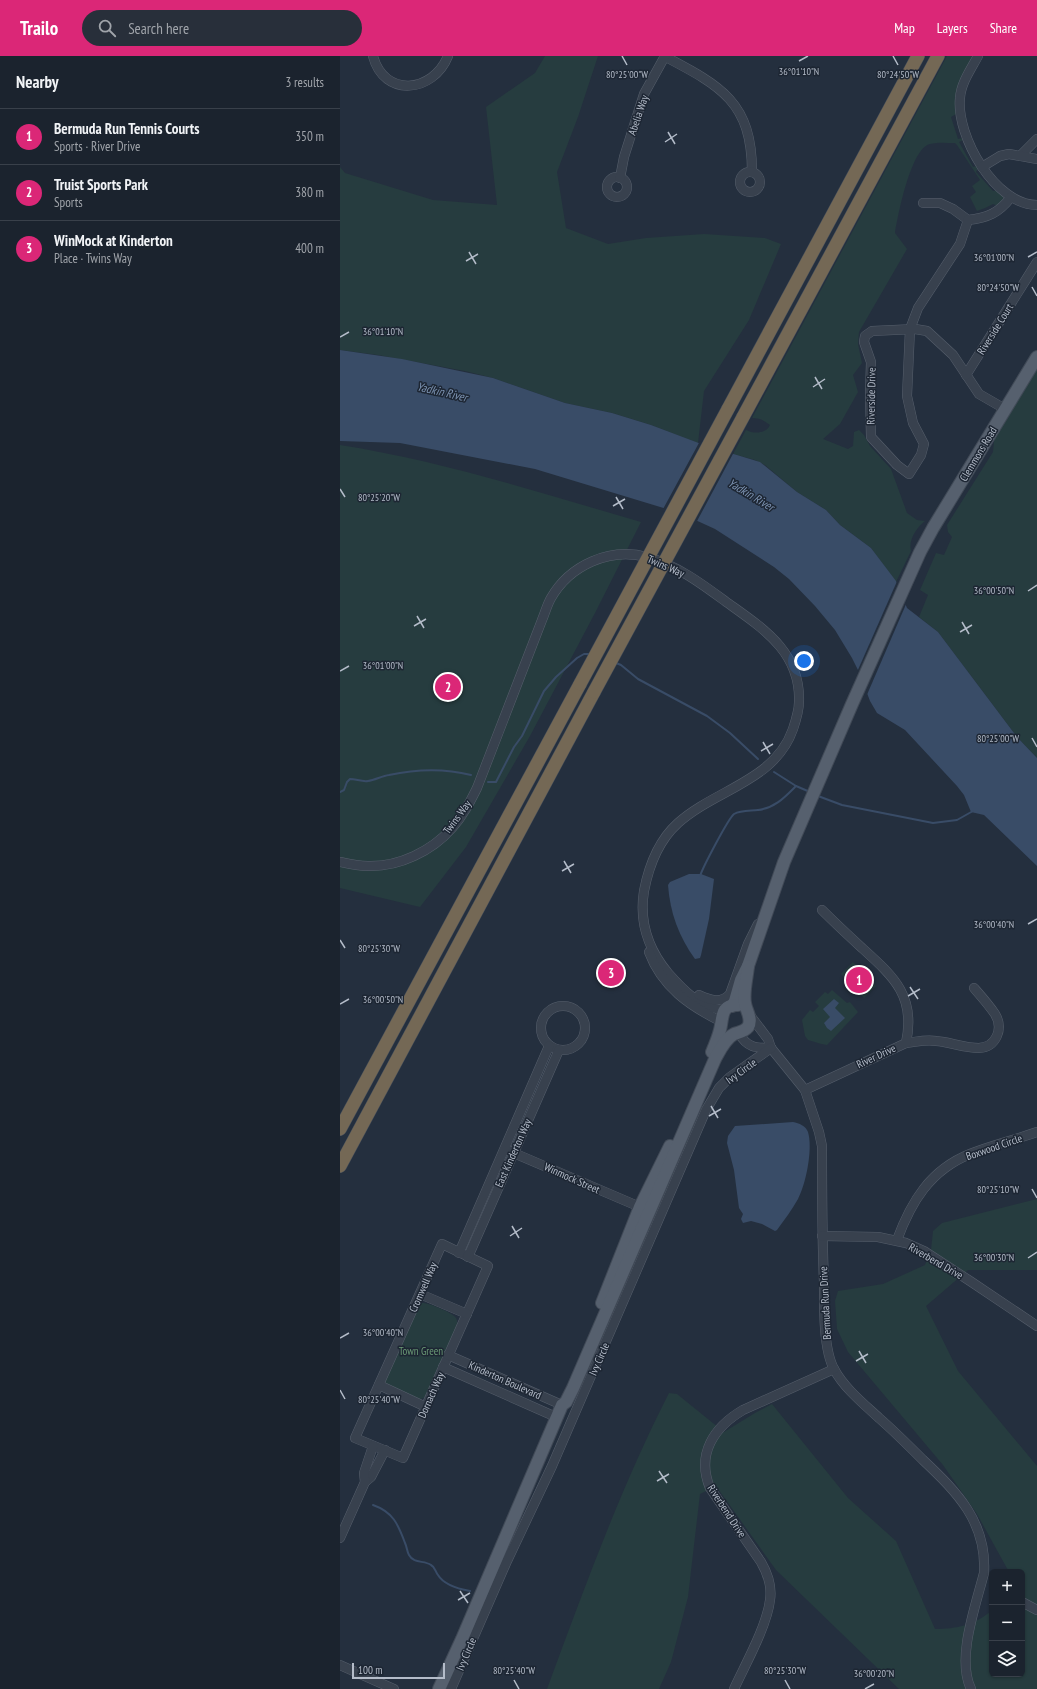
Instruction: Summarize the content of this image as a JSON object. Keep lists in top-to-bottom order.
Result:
{
  "streets": {
    "main road": ["Clemmons Road"],
    "street": [
      "Abelia Way",
      "Riverside Court",
      "Riverside Drive",
      "Twins Way",
      "River Drive",
      "Ivy Circle",
      "Boxwood Circle",
      "East Kinderton Way",
      "Winmock Street",
      "Riverbend Drive",
      "Cromwell Way",
      "Bermuda Run Drive",
      "Kinderton Boulevard",
      "Dornach Way"
    ]
  },
  "crossings": [
    ["Riverside Court", "Riverside Drive"],
    ["Riverside Drive", "Clemmons Road"],
    ["Clemmons Road", "Twins Way"],
    ["Twins Way", "Bermuda Run Drive"],
    ["River Drive", "Bermuda Run Drive"],
    ["Ivy Circle", "Bermuda Run Drive"],
    ["Boxwood Circle", "Riverbend Drive"],
    ["East Kinderton Way", "Winmock Street"],
    ["East Kinderton Way", "Cromwell Way"],
    ["East Kinderton Way", "Dornach Way"],
    ["Riverbend Drive", "Bermuda Run Drive"],
    ["Cromwell Way", "Dornach Way"],
    ["Kinderton Boulevard", "Dornach Way"]
  ],
  "water": ["Yadkin River"],
  "parks": ["Town Green"],
  "scale_bar": "100 m",
  "page": {
    "header": "Trailo",
    "search": "Search here",
    "nav": ["Map", "Layers", "Share"],
    "heading": ["Nearby", "3 results"],
    "list": [
      {
        "mark": "1",
        "name": "Bermuda Run Tennis Courts",
        "note": "Sports · River Drive",
        "value": "350 m"
      },
      {
        "mark": "2",
        "name": "Truist Sports Park",
        "note": "Sports",
        "value": "380 m"
      },
      {
        "mark": "3",
        "name": "WinMock at Kinderton",
        "note": "Place · Twins Way",
        "value": "400 m"
      }
    ],
    "pins": ["2", "3", "1"],
    "map_buttons": ["+", "−"],
    "scale": "100 m"
  },
  "coordinates": [
    "36°01'10\"N",
    "80°25'00\"W",
    "80°24'50\"W",
    "36°01'00\"N",
    "80°25'20\"W",
    "36°00'50\"N",
    "36°00'40\"N",
    "80°25'30\"W",
    "80°25'10\"W",
    "36°00'30\"N",
    "80°25'40\"W",
    "36°00'20\"N"
  ]
}
